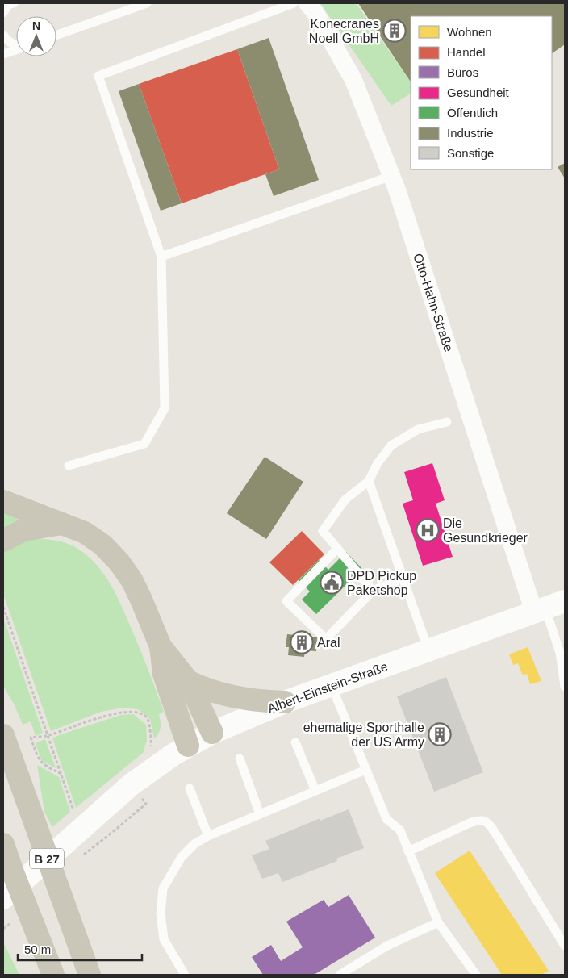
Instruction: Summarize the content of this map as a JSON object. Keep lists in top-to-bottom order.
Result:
{
  "streets": {
    "highway": ["B 27"],
    "street": ["Otto-Hahn-Straße", "Albert-Einstein-Straße"]
  },
  "crossings": [
    ["Otto-Hahn-Straße", "Albert-Einstein-Straße"]
  ],
  "places": {
    "building": ["Konecranes Noell GmbH", "Aral", "ehemalige Sporthalle der US Army"],
    "hospital": ["Die Gesundkrieger"],
    "public building": ["DPD Pickup Paketshop"]
  },
  "legend": [
    "Wohnen",
    "Handel",
    "Büros",
    "Gesundheit",
    "Öffentlich",
    "Industrie",
    "Sonstige"
  ],
  "scale_bar": "50 m",
  "north": "top"
}
